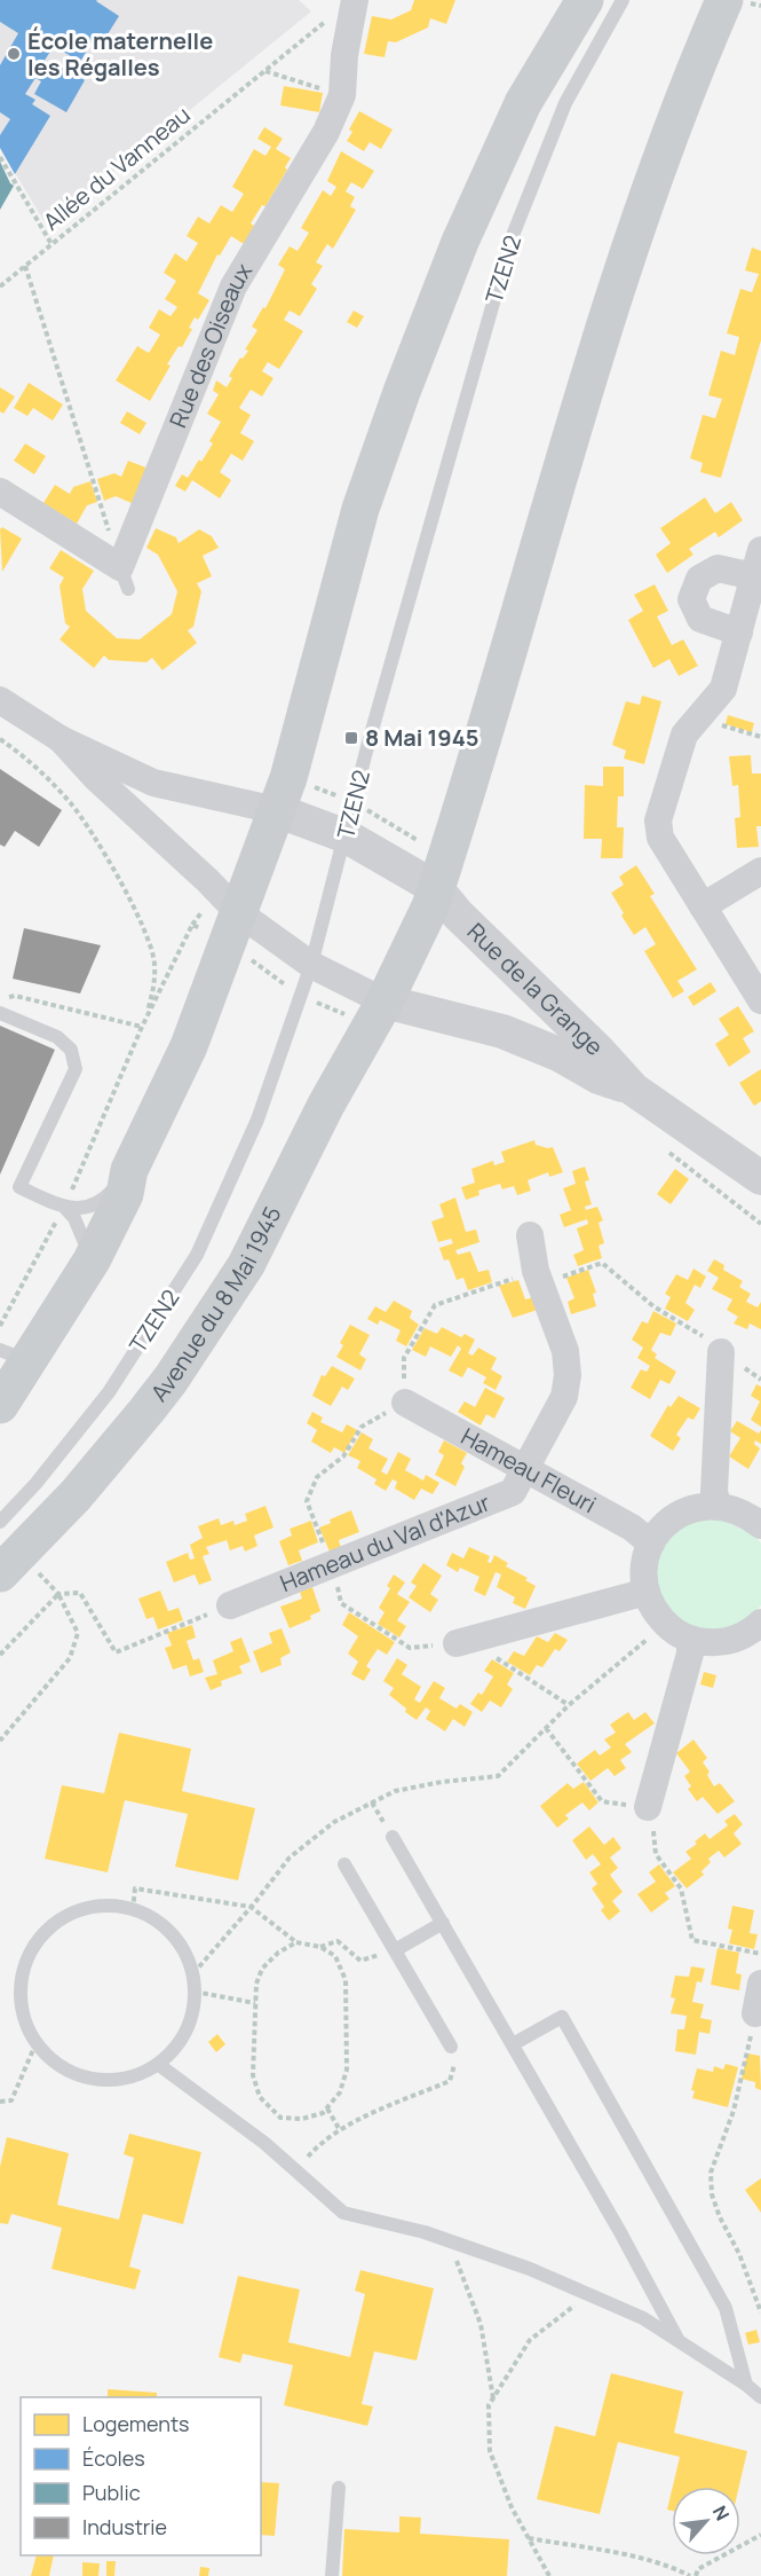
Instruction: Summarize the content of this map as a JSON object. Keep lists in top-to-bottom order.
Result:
{
  "streets": {
    "main road": ["Avenue du 8 Mai 1945"],
    "street": [
      "Rue des Oiseaux",
      "Rue de la Grange",
      "Hameau Fleuri",
      "Hameau du Val d'Azur"
    ],
    "lane": ["TZEN2"],
    "path": ["Allée du Vanneau"]
  },
  "crossings": [
    ["TZEN2", "Rue de la Grange"],
    ["Rue de la Grange", "Avenue du 8 Mai 1945"],
    ["Hameau Fleuri", "Hameau du Val d'Azur"]
  ],
  "places": {
    "other": ["École maternelle les Régalles"],
    "transit": ["8 Mai 1945"]
  },
  "legend": [
    "Logements",
    "Écoles",
    "Public",
    "Industrie"
  ],
  "north": "top right"
}
